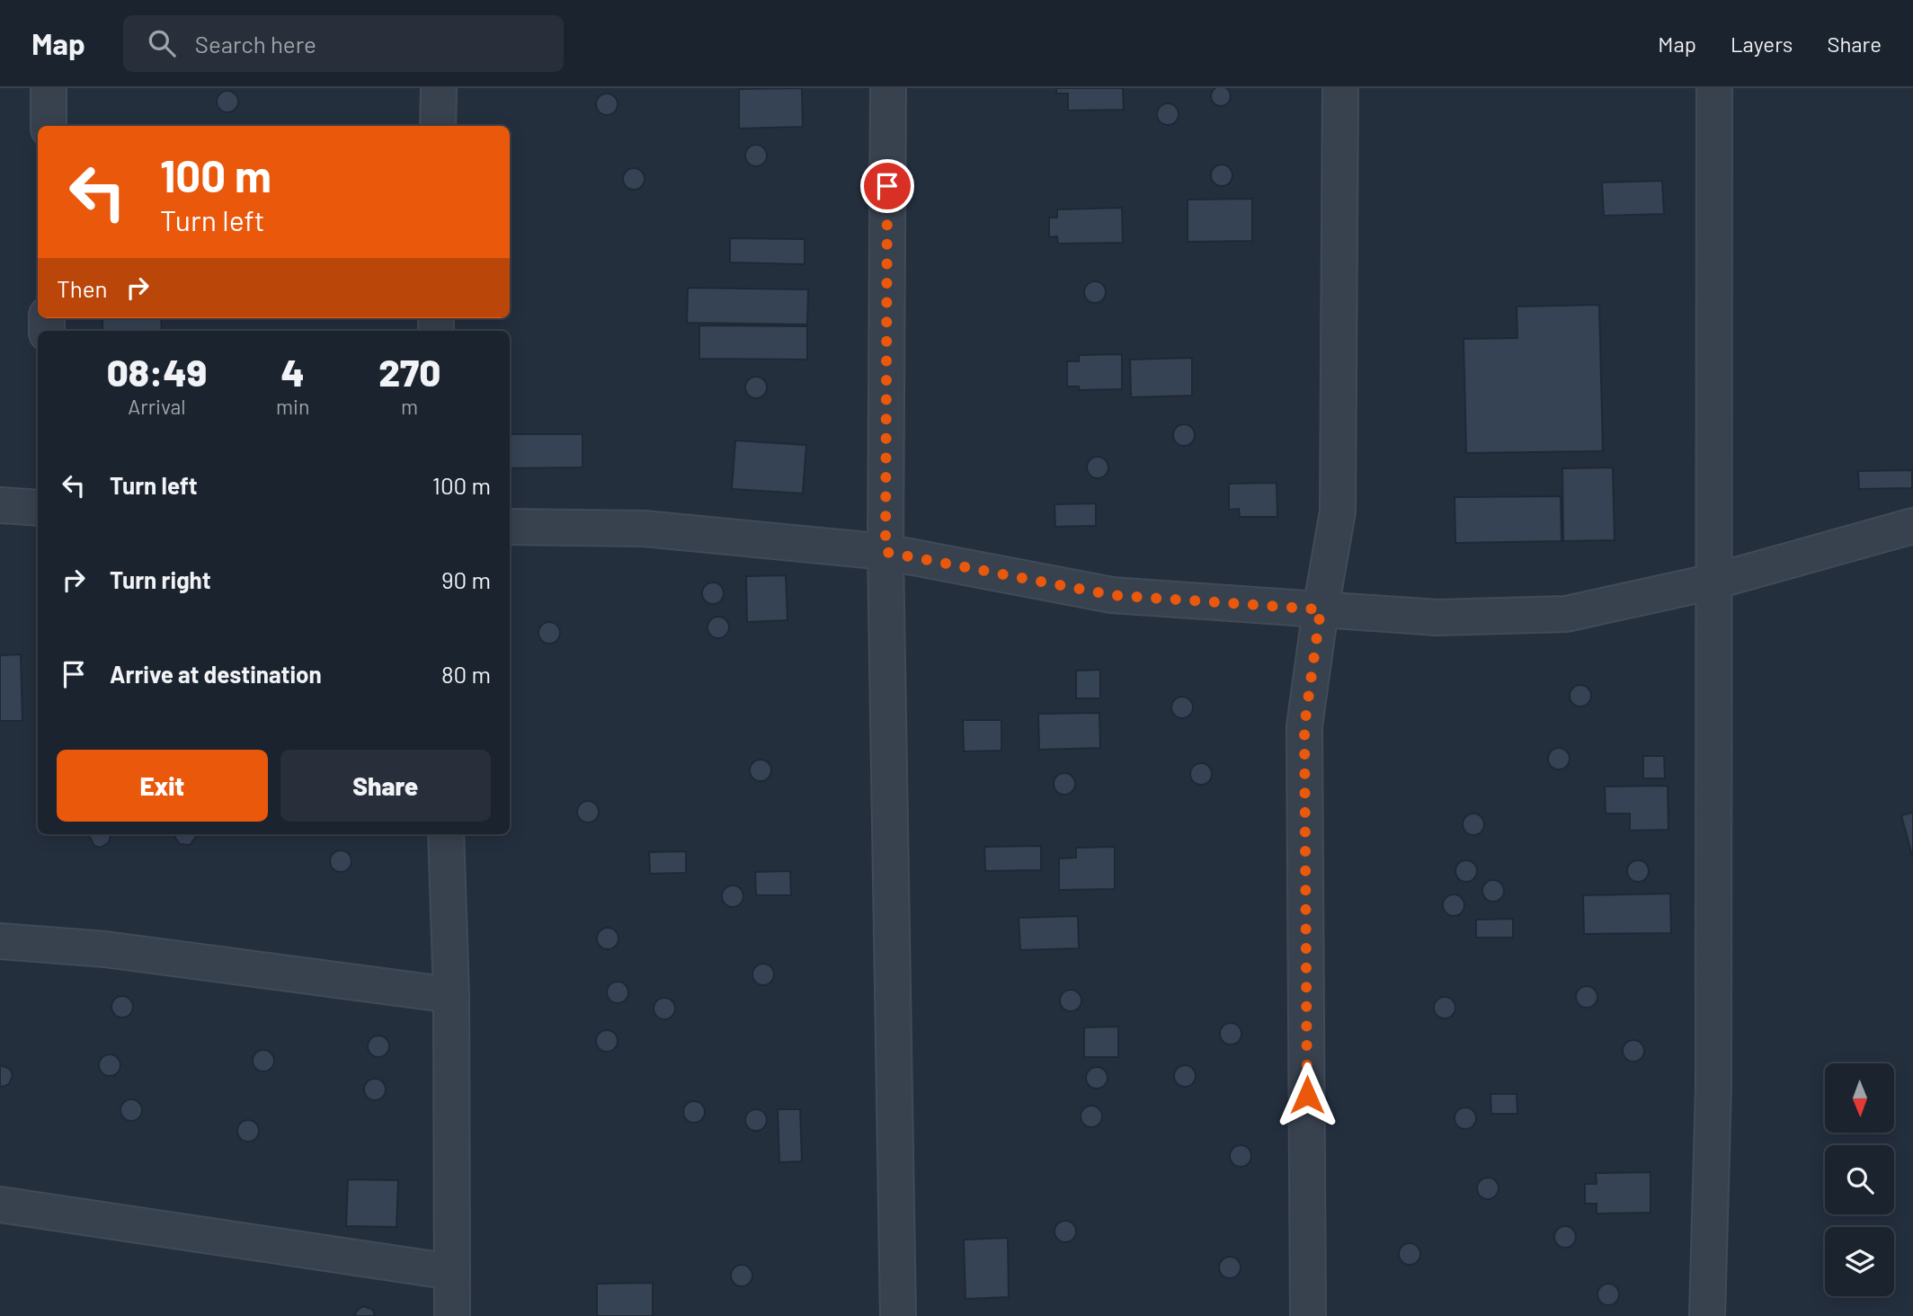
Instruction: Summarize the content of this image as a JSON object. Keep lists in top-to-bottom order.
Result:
{
  "north": "bottom",
  "page": {
    "header": "Map",
    "search": "Search here",
    "nav": ["Map", "Layers", "Share"],
    "turn": ["100 m", "Turn left"],
    "then": "Then",
    "eta": [
      "08:49",
      "Arrival",
      "4",
      "min",
      "270",
      "m"
    ],
    "list": [
      {
        "name": "Turn left",
        "value": "100 m"
      },
      {
        "name": "Turn right",
        "value": "90 m"
      },
      {
        "name": "Arrive at destination",
        "value": "80 m"
      }
    ],
    "buttons": ["Exit", "Share"]
  }
}
